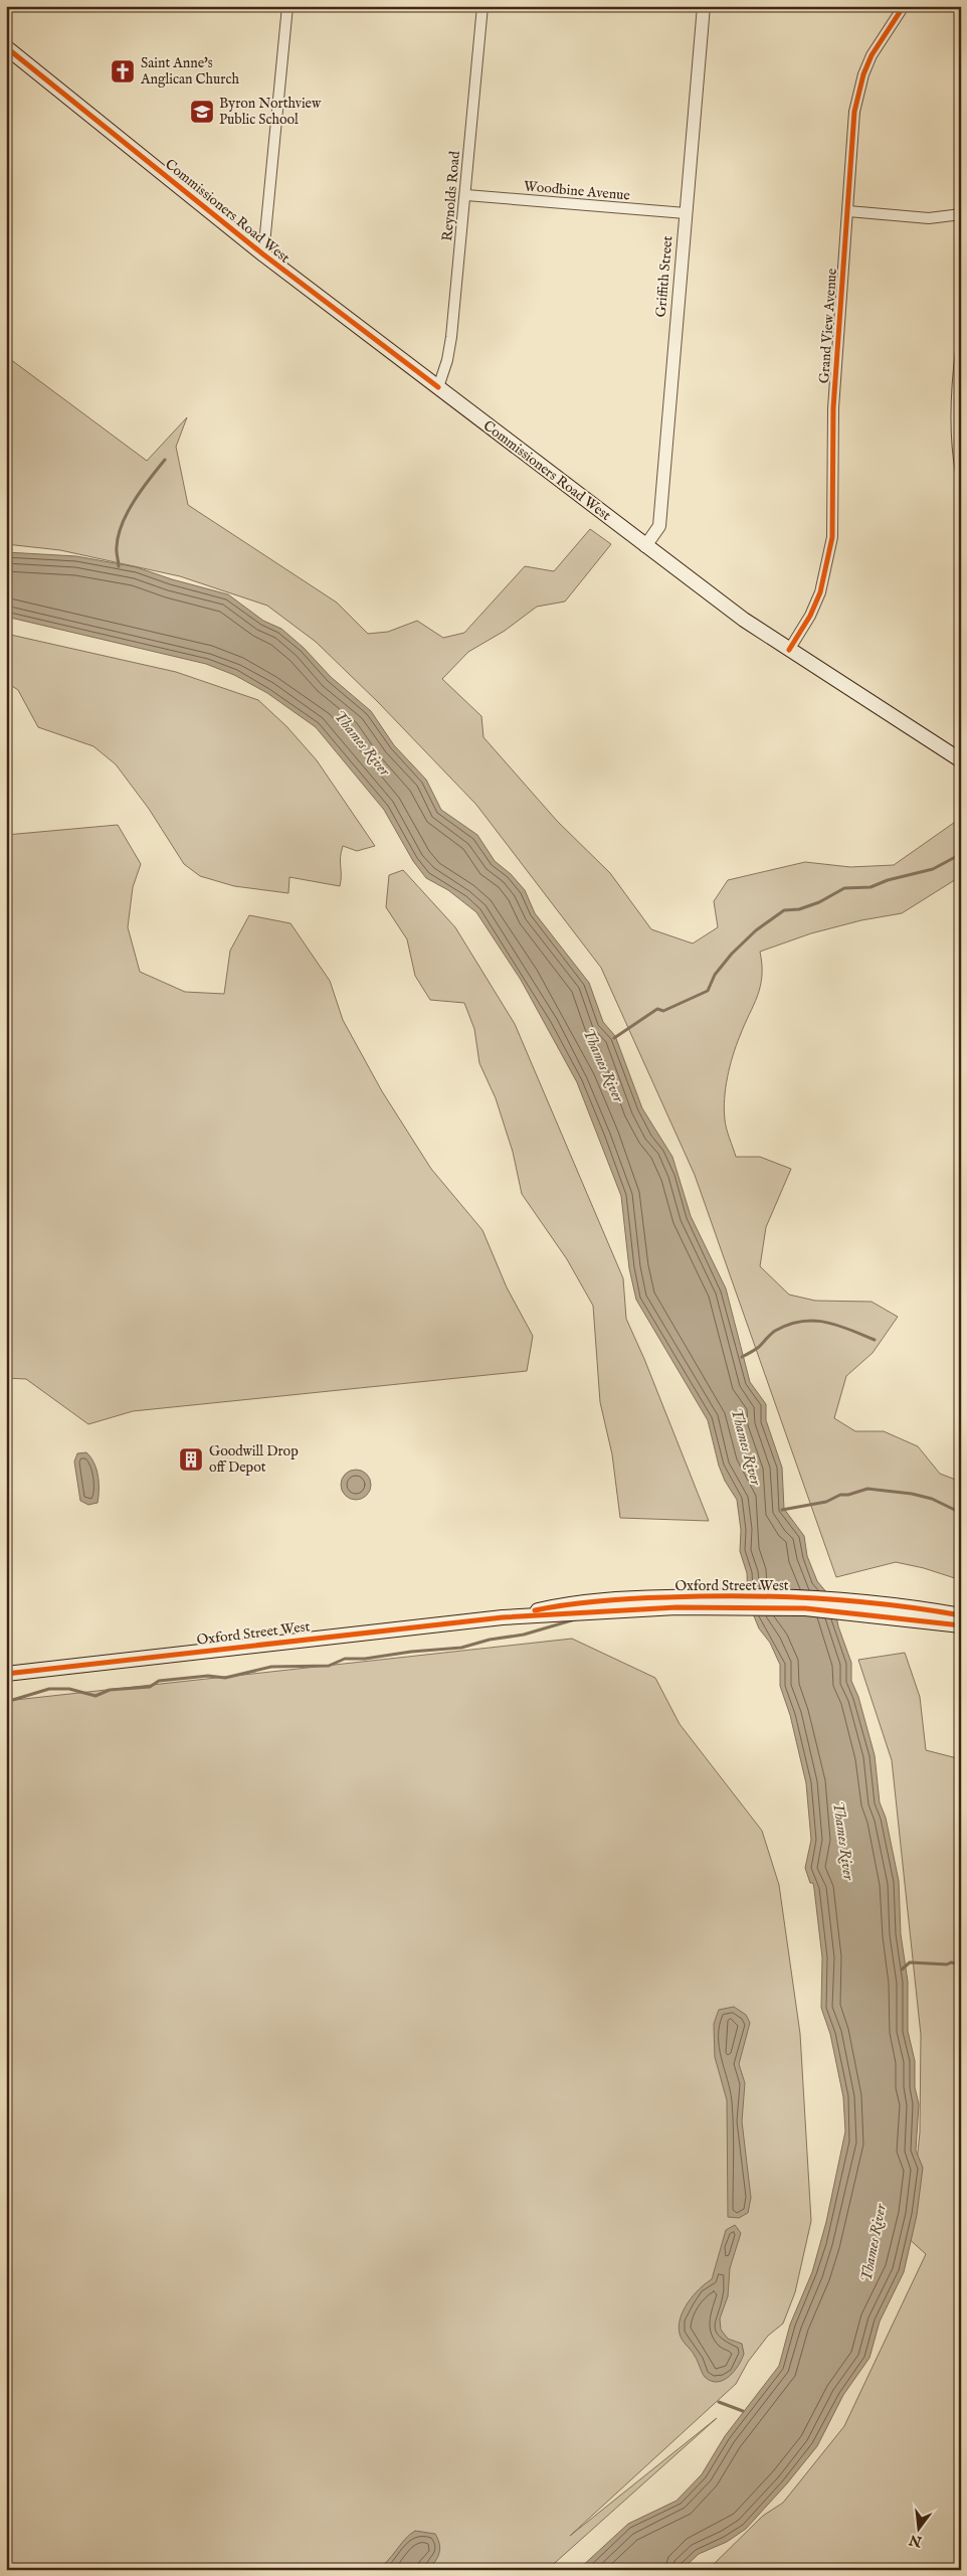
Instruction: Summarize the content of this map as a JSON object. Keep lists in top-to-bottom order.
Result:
{
  "streets": {
    "main road": ["Commissioners Road West", "Oxford Street West"],
    "street": [
      "Woodbine Avenue",
      "Reynolds Road",
      "Griffith Street",
      "Grand View Avenue"
    ]
  },
  "crossings": [
    ["Woodbine Avenue", "Reynolds Road"],
    ["Woodbine Avenue", "Griffith Street"],
    ["Reynolds Road", "Commissioners Road West"],
    ["Commissioners Road West", "Griffith Street"],
    ["Commissioners Road West", "Grand View Avenue"]
  ],
  "water": ["Thames River"],
  "places": {
    "church": ["Saint Anne's Anglican Church"],
    "school or university": ["Byron Northview Public School"],
    "building": ["Goodwill Drop off Depot"]
  },
  "north": "bottom"
}
